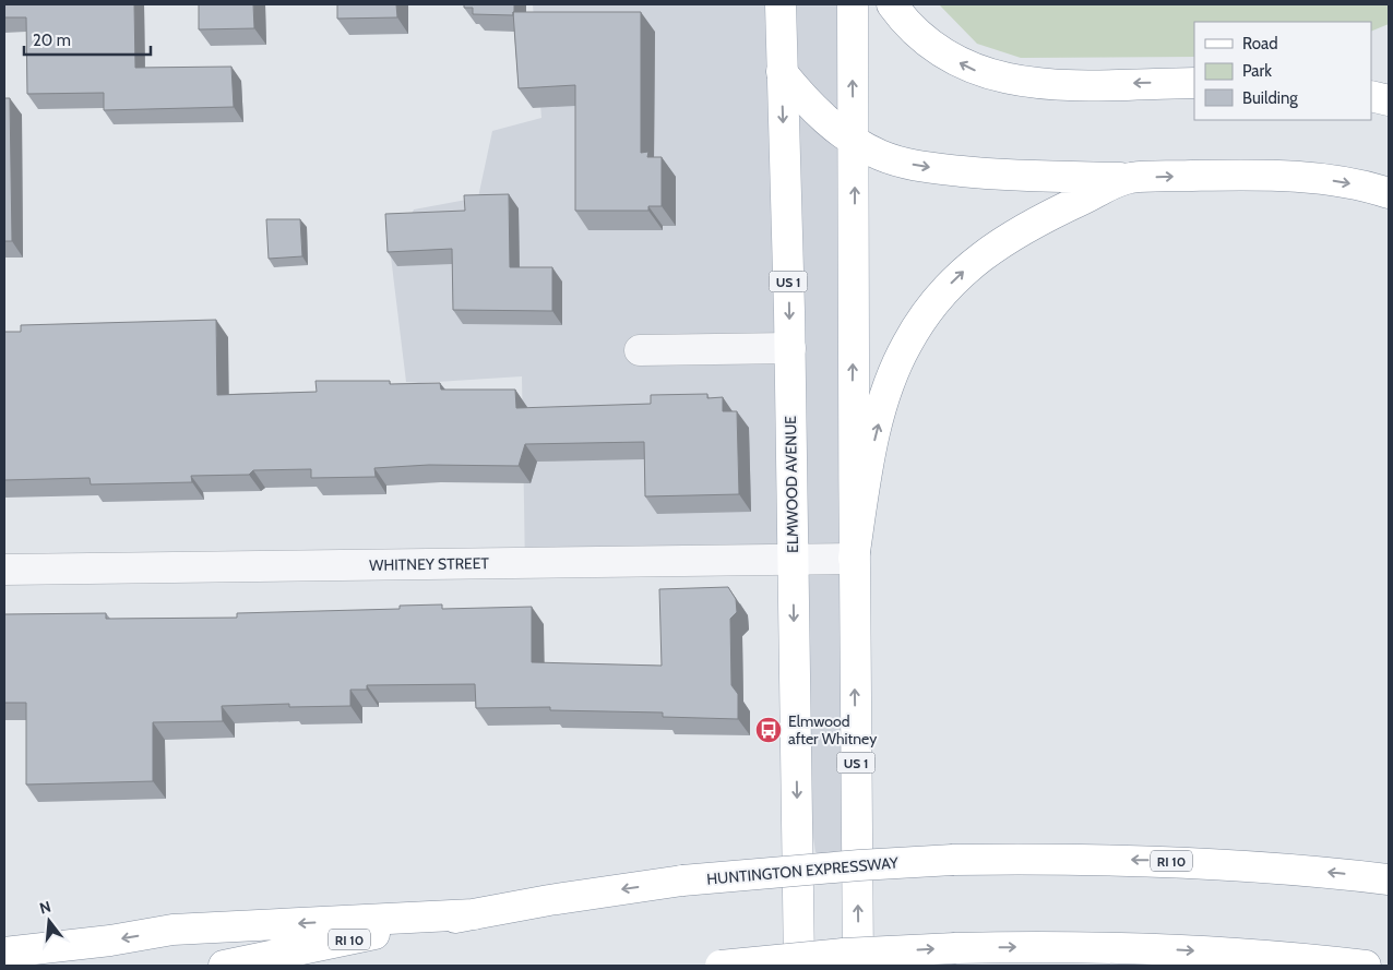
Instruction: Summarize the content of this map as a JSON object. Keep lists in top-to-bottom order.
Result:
{
  "streets": {
    "main road": [
      "US 1",
      "ELMWOOD AVENUE",
      "RI 10",
      "HUNTINGTON EXPRESSWAY"
    ],
    "street": ["WHITNEY STREET"]
  },
  "crossings": [
    ["US 1", "WHITNEY STREET"],
    ["ELMWOOD AVENUE", "WHITNEY STREET"]
  ],
  "places": {
    "bus stop": ["Elmwood after Whitney"]
  },
  "legend": ["Road", "Park", "Building"],
  "scale_bar": "20 m",
  "north": "top"
}
